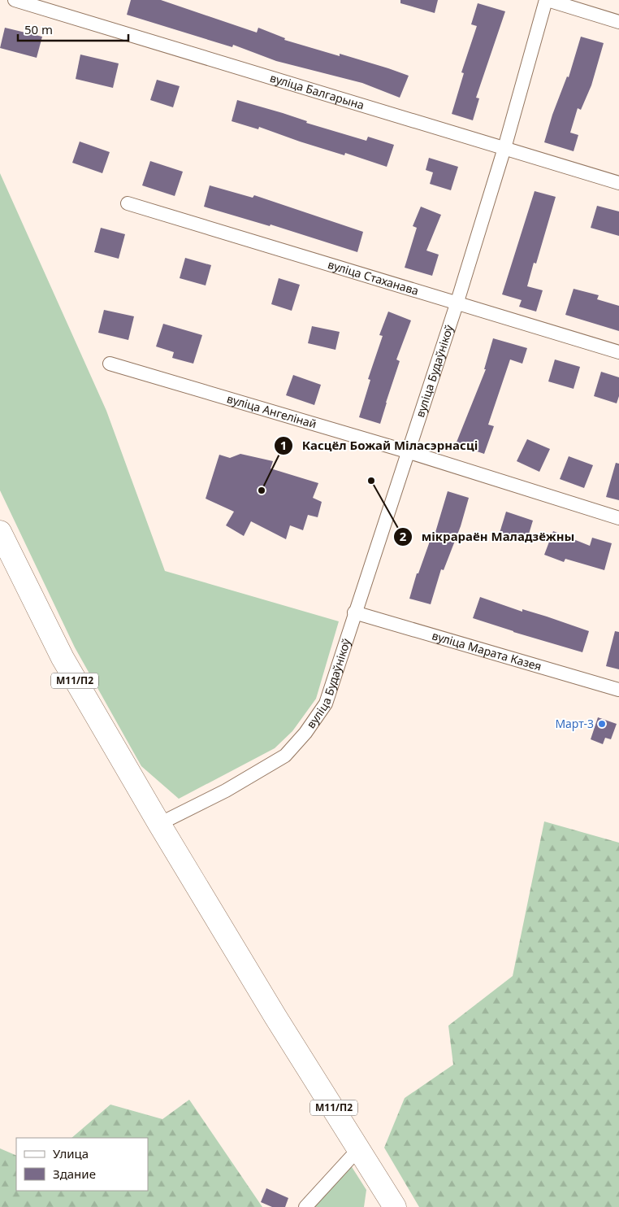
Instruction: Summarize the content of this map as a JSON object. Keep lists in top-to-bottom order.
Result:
{
  "streets": {
    "highway": ["М11/П2"],
    "street": [
      "вуліца Балгарына",
      "вуліца Стаханава",
      "вуліца Будаўнікоў",
      "вуліца Ангелінай",
      "вуліца Марата Казея"
    ]
  },
  "crossings": [
    ["вуліца Балгарына", "вуліца Будаўнікоў"],
    ["вуліца Стаханава", "вуліца Будаўнікоў"],
    ["вуліца Будаўнікоў", "вуліца Ангелінай"],
    ["вуліца Будаўнікоў", "вуліца Марата Казея"],
    ["вуліца Будаўнікоў", "М11/П2"]
  ],
  "places": ["мікрараён Маладзёжны", "Касцёл Божай Міласэрнасці", "Март-3"],
  "legend": ["Улица", "Здание"],
  "scale_bar": "50 m"
}
